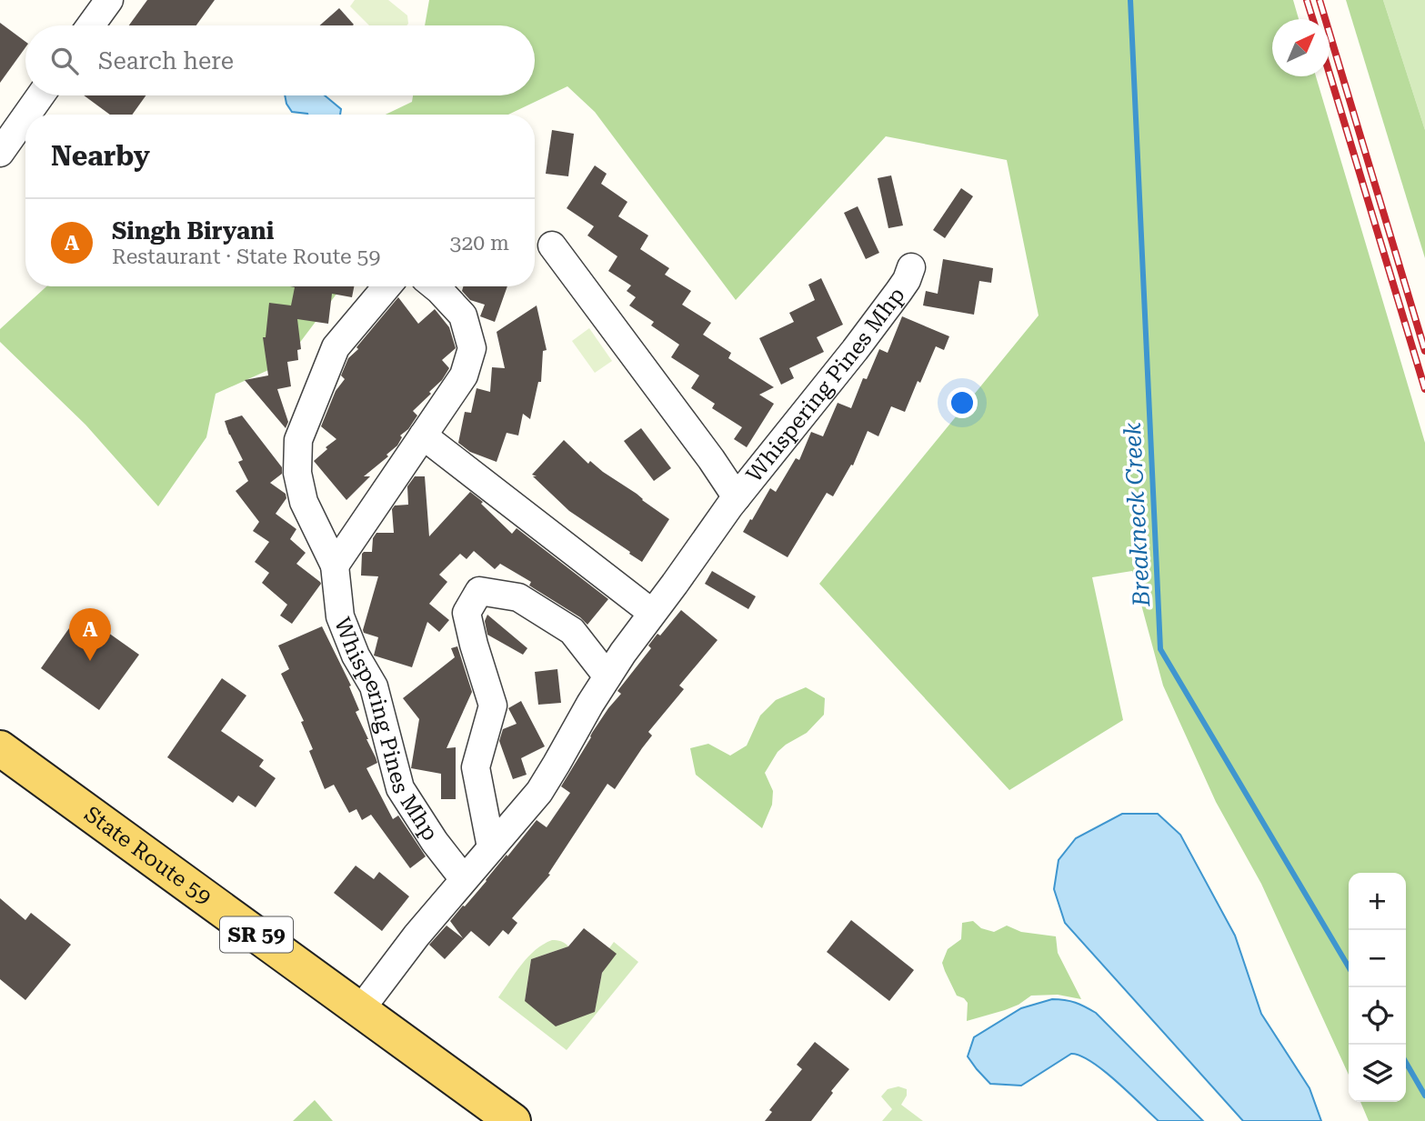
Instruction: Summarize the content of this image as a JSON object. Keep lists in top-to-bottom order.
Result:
{
  "streets": {
    "main road": ["State Route 59", "SR 59"],
    "street": ["Whispering Pines Mhp"]
  },
  "crossings": [
    ["Whispering Pines Mhp", "State Route 59"]
  ],
  "water": ["Breakneck Creek"],
  "north": "top right",
  "page": {
    "search": "Search here",
    "heading": "Nearby",
    "list": [
      {
        "mark": "A",
        "name": "Singh Biryani",
        "note": "Restaurant · State Route 59",
        "value": "320 m"
      }
    ],
    "pins": "A",
    "map_buttons": ["+", "−"]
  }
}
